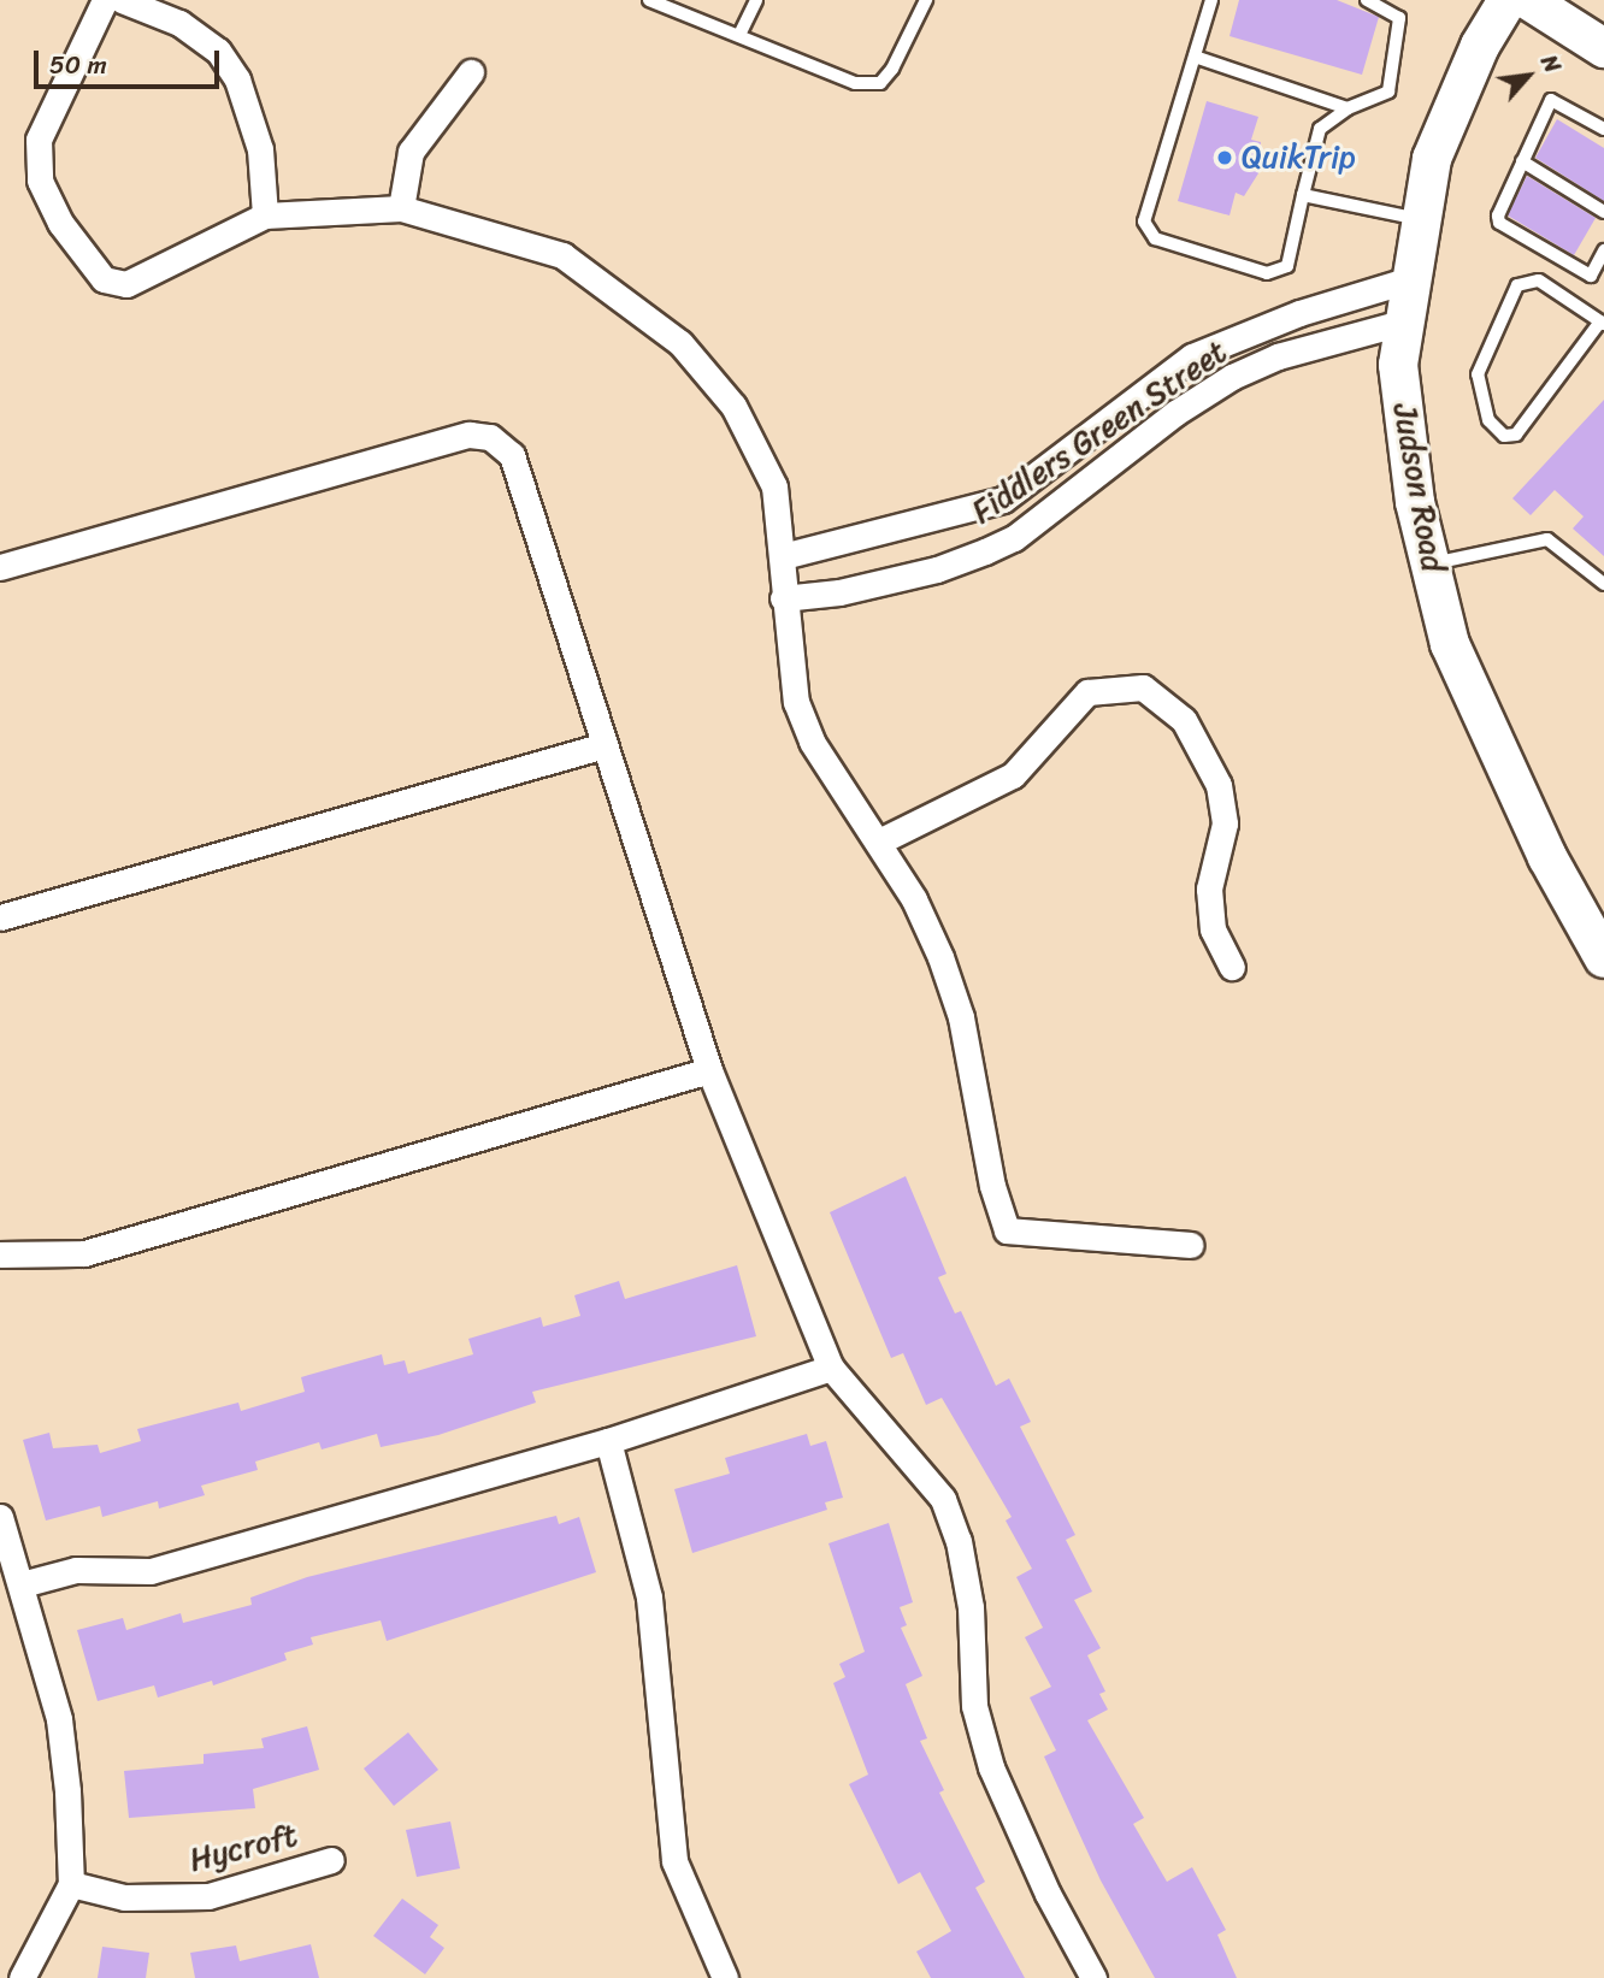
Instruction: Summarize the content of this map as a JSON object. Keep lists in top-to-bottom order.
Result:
{
  "streets": {
    "main road": ["Judson Road"],
    "street": ["Fiddlers Green Street", "Hycroft"]
  },
  "crossings": [
    ["Fiddlers Green Street", "Judson Road"]
  ],
  "places": ["QuikTrip"],
  "scale_bar": "50 m",
  "north": "top right"
}
